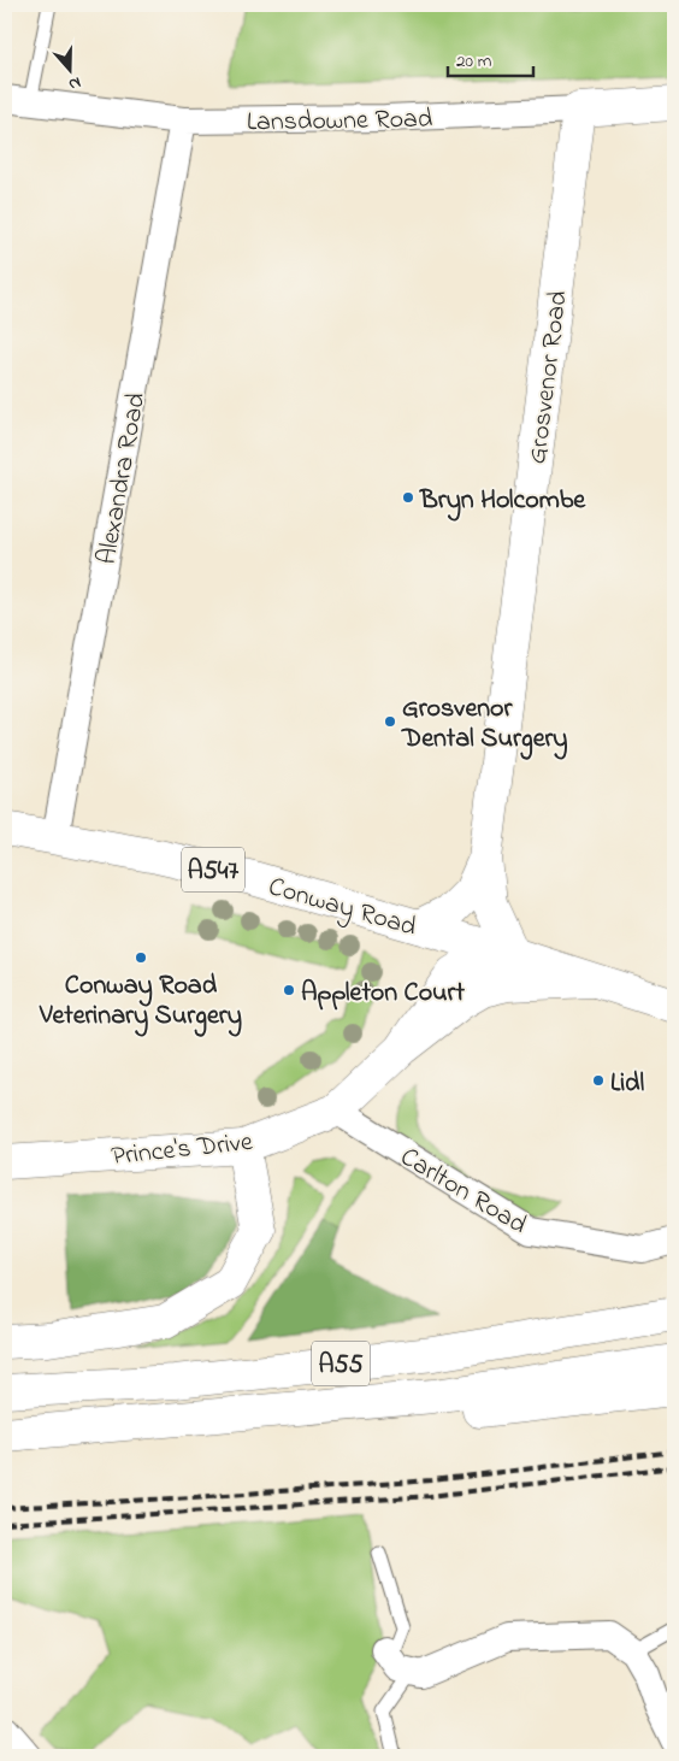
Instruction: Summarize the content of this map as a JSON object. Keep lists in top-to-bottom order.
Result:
{
  "streets": {
    "main road": [
      "Lansdowne Road",
      "Grosvenor Road",
      "A547",
      "Conway Road",
      "Prince's Drive",
      "A55"
    ],
    "street": ["Alexandra Road", "Carlton Road"]
  },
  "crossings": [
    ["Lansdowne Road", "Grosvenor Road"],
    ["Lansdowne Road", "Alexandra Road"],
    ["Grosvenor Road", "Conway Road"],
    ["Grosvenor Road", "Prince's Drive"],
    ["Alexandra Road", "Conway Road"],
    ["Conway Road", "Prince's Drive"],
    ["Prince's Drive", "Carlton Road"]
  ],
  "places": [
    "Bryn Holcombe",
    "Grosvenor Dental Surgery",
    "Conway Road Veterinary Surgery",
    "Appleton Court",
    "Lidl"
  ],
  "scale_bar": "20 m",
  "north": "bottom"
}
